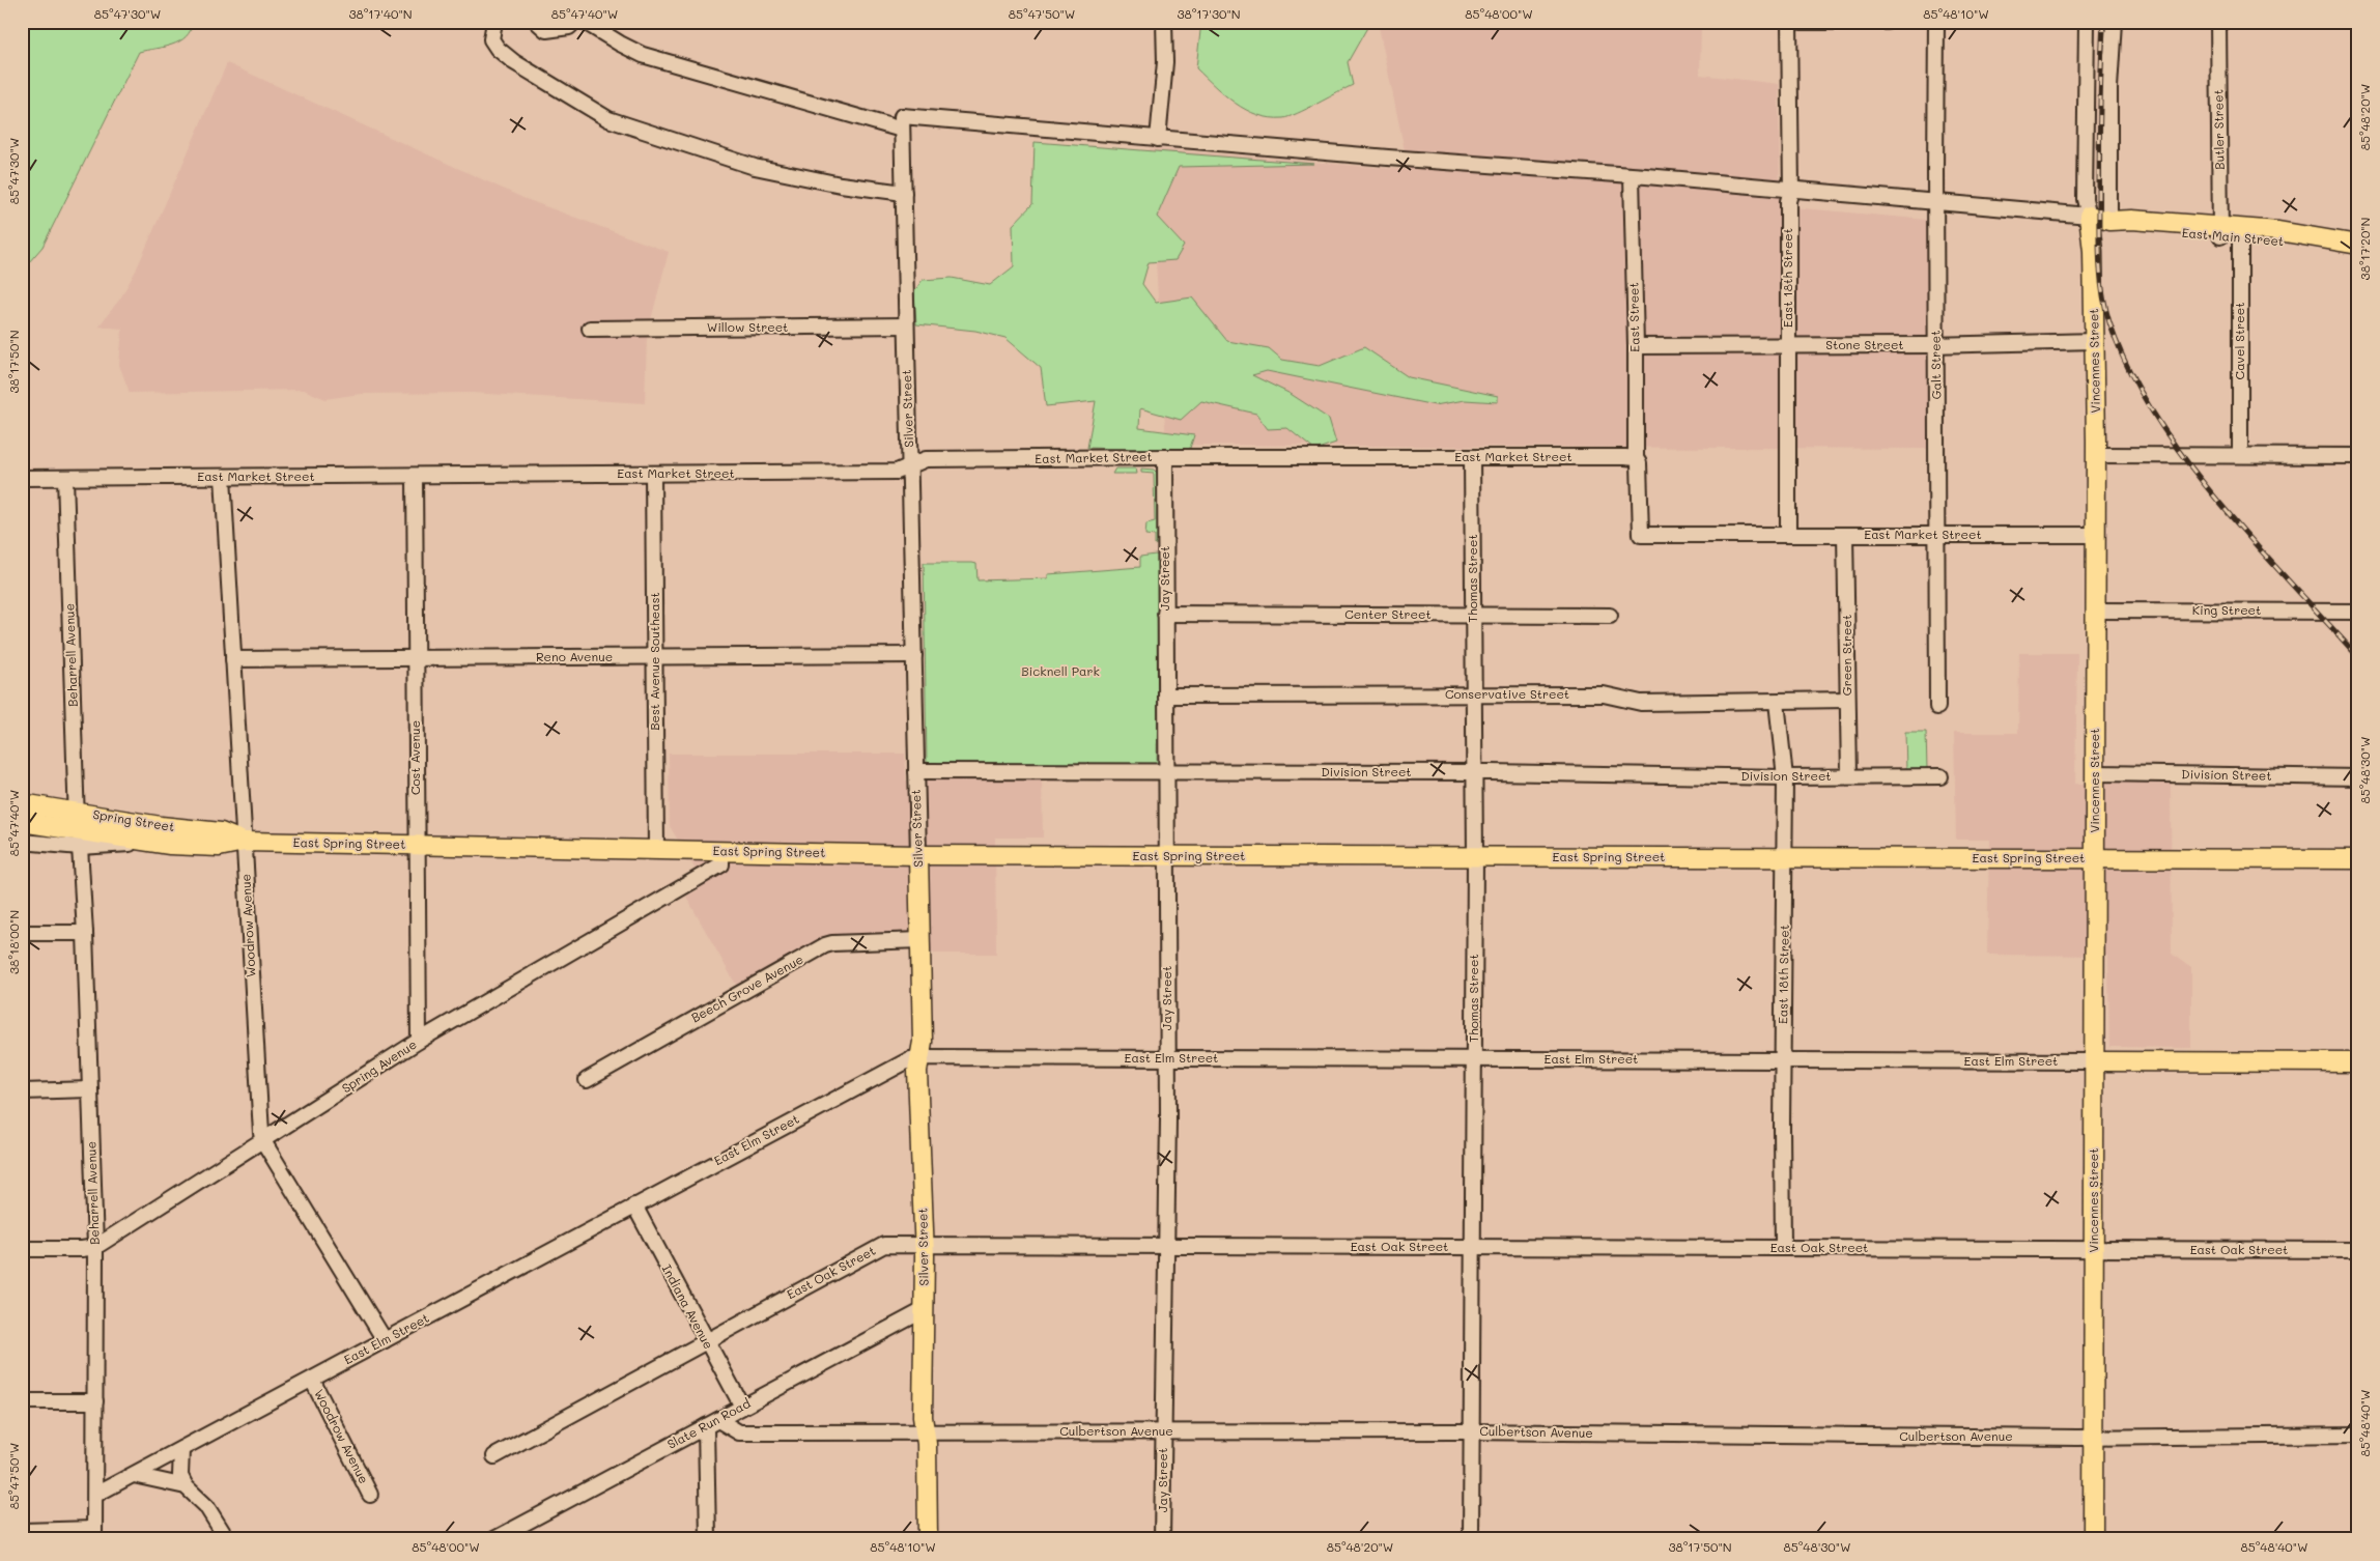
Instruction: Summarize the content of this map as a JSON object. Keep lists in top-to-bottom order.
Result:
{
  "streets": {
    "main road": [
      "East Main Street",
      "Vincennes Street",
      "Silver Street",
      "Spring Street",
      "East Spring Street",
      "East Elm Street"
    ],
    "street": [
      "Butler Street",
      "East 18th Street",
      "East Street",
      "Willow Street",
      "Cavel Street",
      "Stone Street",
      "Galt Street",
      "East Market Street",
      "Jay Street",
      "Thomas Street",
      "King Street",
      "Center Street",
      "Beharrell Avenue",
      "Green Street",
      "Reno Avenue",
      "Best Avenue Southeast",
      "Conservative Street",
      "Cost Avenue",
      "Division Street",
      "Woodrow Avenue",
      "Beech Grove Avenue",
      "Spring Avenue",
      "East Oak Street",
      "Indiana Avenue",
      "Slate Run Road",
      "Culbertson Avenue"
    ]
  },
  "crossings": [
    ["Butler Street", "East Main Street"],
    ["East Main Street", "Cavel Street"],
    ["East Main Street", "Vincennes Street"],
    ["East 18th Street", "Stone Street"],
    ["East 18th Street", "East Market Street"],
    ["East 18th Street", "Conservative Street"],
    ["East 18th Street", "Division Street"],
    ["East 18th Street", "East Spring Street"],
    ["East 18th Street", "East Elm Street"],
    ["East 18th Street", "East Oak Street"],
    ["East Street", "Stone Street"],
    ["East Street", "East Market Street"],
    ["Willow Street", "Silver Street"],
    ["Stone Street", "Vincennes Street"],
    ["Stone Street", "Galt Street"],
    ["Vincennes Street", "East Market Street"],
    ["Vincennes Street", "King Street"],
    ["Vincennes Street", "Division Street"],
    ["Vincennes Street", "East Spring Street"],
    ["Vincennes Street", "East Elm Street"],
    ["Vincennes Street", "East Oak Street"],
    ["Vincennes Street", "Culbertson Avenue"],
    ["Galt Street", "East Market Street"],
    ["Silver Street", "East Market Street"],
    ["Silver Street", "Reno Avenue"],
    ["Silver Street", "Division Street"],
    ["Silver Street", "East Spring Street"],
    ["Silver Street", "Beech Grove Avenue"],
    ["Silver Street", "East Elm Street"],
    ["Silver Street", "East Oak Street"],
    ["Silver Street", "Slate Run Road"],
    ["Silver Street", "Culbertson Avenue"],
    ["East Market Street", "Jay Street"],
    ["East Market Street", "Thomas Street"],
    ["East Market Street", "Beharrell Avenue"],
    ["East Market Street", "Green Street"],
    ["East Market Street", "Best Avenue Southeast"],
    ["East Market Street", "Cost Avenue"],
    ["East Market Street", "Woodrow Avenue"],
    ["Jay Street", "Center Street"],
    ["Jay Street", "Conservative Street"],
    ["Jay Street", "Division Street"],
    ["Jay Street", "East Spring Street"],
    ["Jay Street", "East Elm Street"],
    ["Jay Street", "East Oak Street"],
    ["Jay Street", "Culbertson Avenue"],
    ["Thomas Street", "Center Street"],
    ["Thomas Street", "Conservative Street"],
    ["Thomas Street", "Division Street"],
    ["Thomas Street", "East Spring Street"],
    ["Thomas Street", "East Elm Street"],
    ["Thomas Street", "East Oak Street"],
    ["Thomas Street", "Culbertson Avenue"],
    ["Beharrell Avenue", "Spring Street"],
    ["Beharrell Avenue", "East Spring Street"],
    ["Beharrell Avenue", "East Elm Street"],
    ["Beharrell Avenue", "Spring Avenue"],
    ["Green Street", "Conservative Street"],
    ["Green Street", "Division Street"],
    ["Reno Avenue", "Best Avenue Southeast"],
    ["Reno Avenue", "Cost Avenue"],
    ["Reno Avenue", "Woodrow Avenue"],
    ["Best Avenue Southeast", "East Spring Street"],
    ["Cost Avenue", "East Spring Street"],
    ["Cost Avenue", "Spring Avenue"],
    ["Spring Street", "East Spring Street"],
    ["Spring Street", "Woodrow Avenue"],
    ["East Spring Street", "Woodrow Avenue"],
    ["East Spring Street", "Spring Avenue"],
    ["Woodrow Avenue", "East Elm Street"],
    ["Woodrow Avenue", "Spring Avenue"],
    ["East Elm Street", "Indiana Avenue"],
    ["East Oak Street", "Indiana Avenue"],
    ["Indiana Avenue", "Slate Run Road"],
    ["Slate Run Road", "Culbertson Avenue"]
  ],
  "parks": ["Bicknell Park"],
  "coordinates": [
    "85°47'30\"W",
    "38°17'40\"N",
    "85°47'40\"W",
    "85°47'50\"W",
    "38°17'30\"N",
    "85°48'00\"W",
    "85°48'10\"W",
    "85°48'20\"W",
    "38°17'20\"N",
    "38°17'50\"N",
    "85°48'30\"W",
    "38°18'00\"N",
    "85°48'40\"W"
  ]
}
